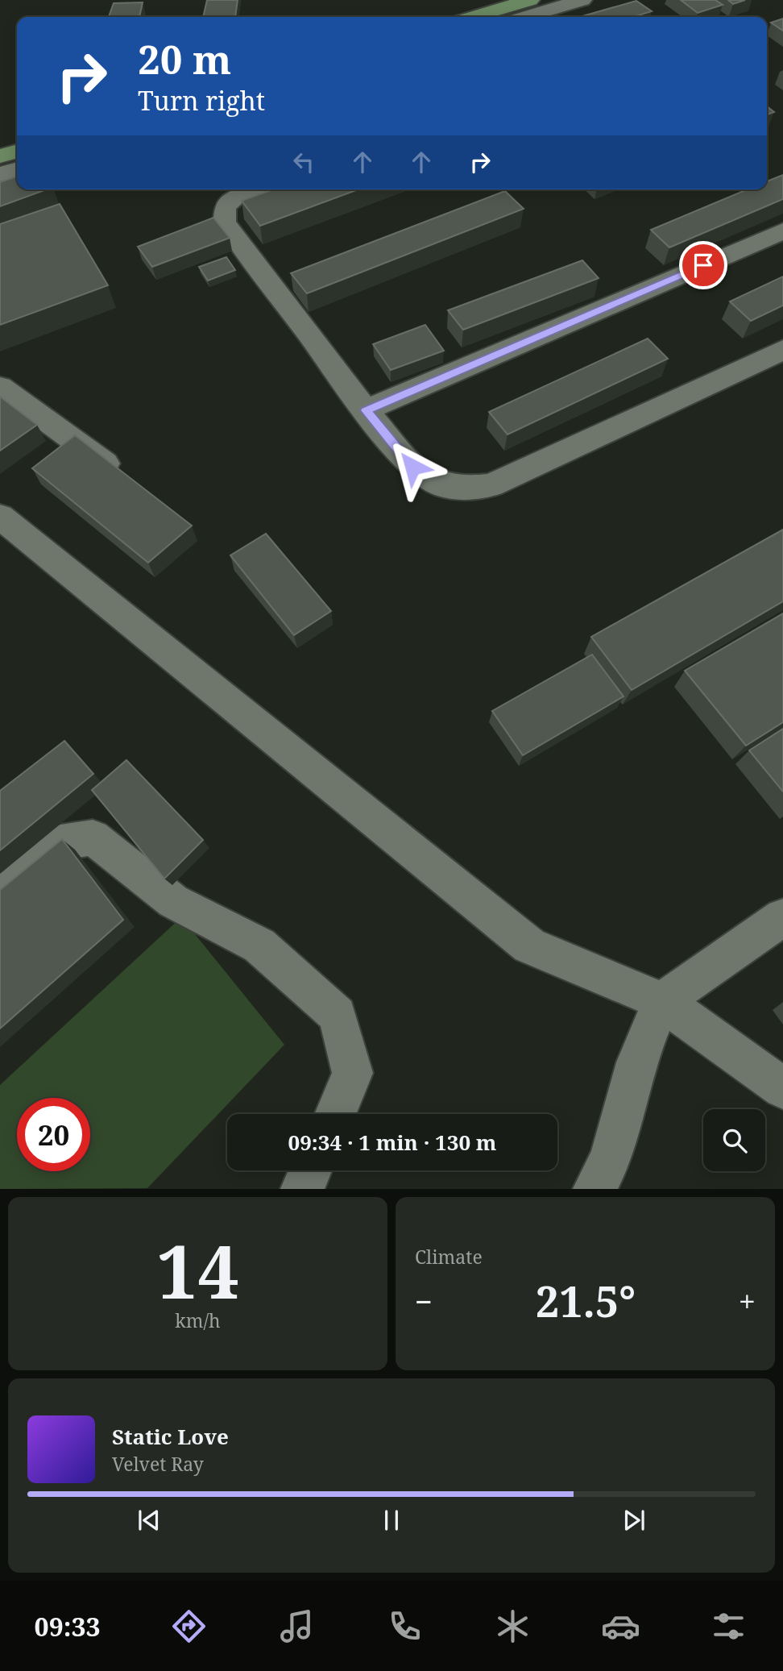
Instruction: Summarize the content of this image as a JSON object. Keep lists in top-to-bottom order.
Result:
{
  "page": {
    "turn": ["20 m", "Turn right"],
    "limit": "20",
    "trip": "09:34 · 1 min · 130 m",
    "tile": [
      ["14", "km/h"],
      "Climate"
    ],
    "heat": ["−", "21.5°", "+"],
    "song": ["Static Love", "Velvet Ray"],
    "tabs": "09:33"
  }
}
